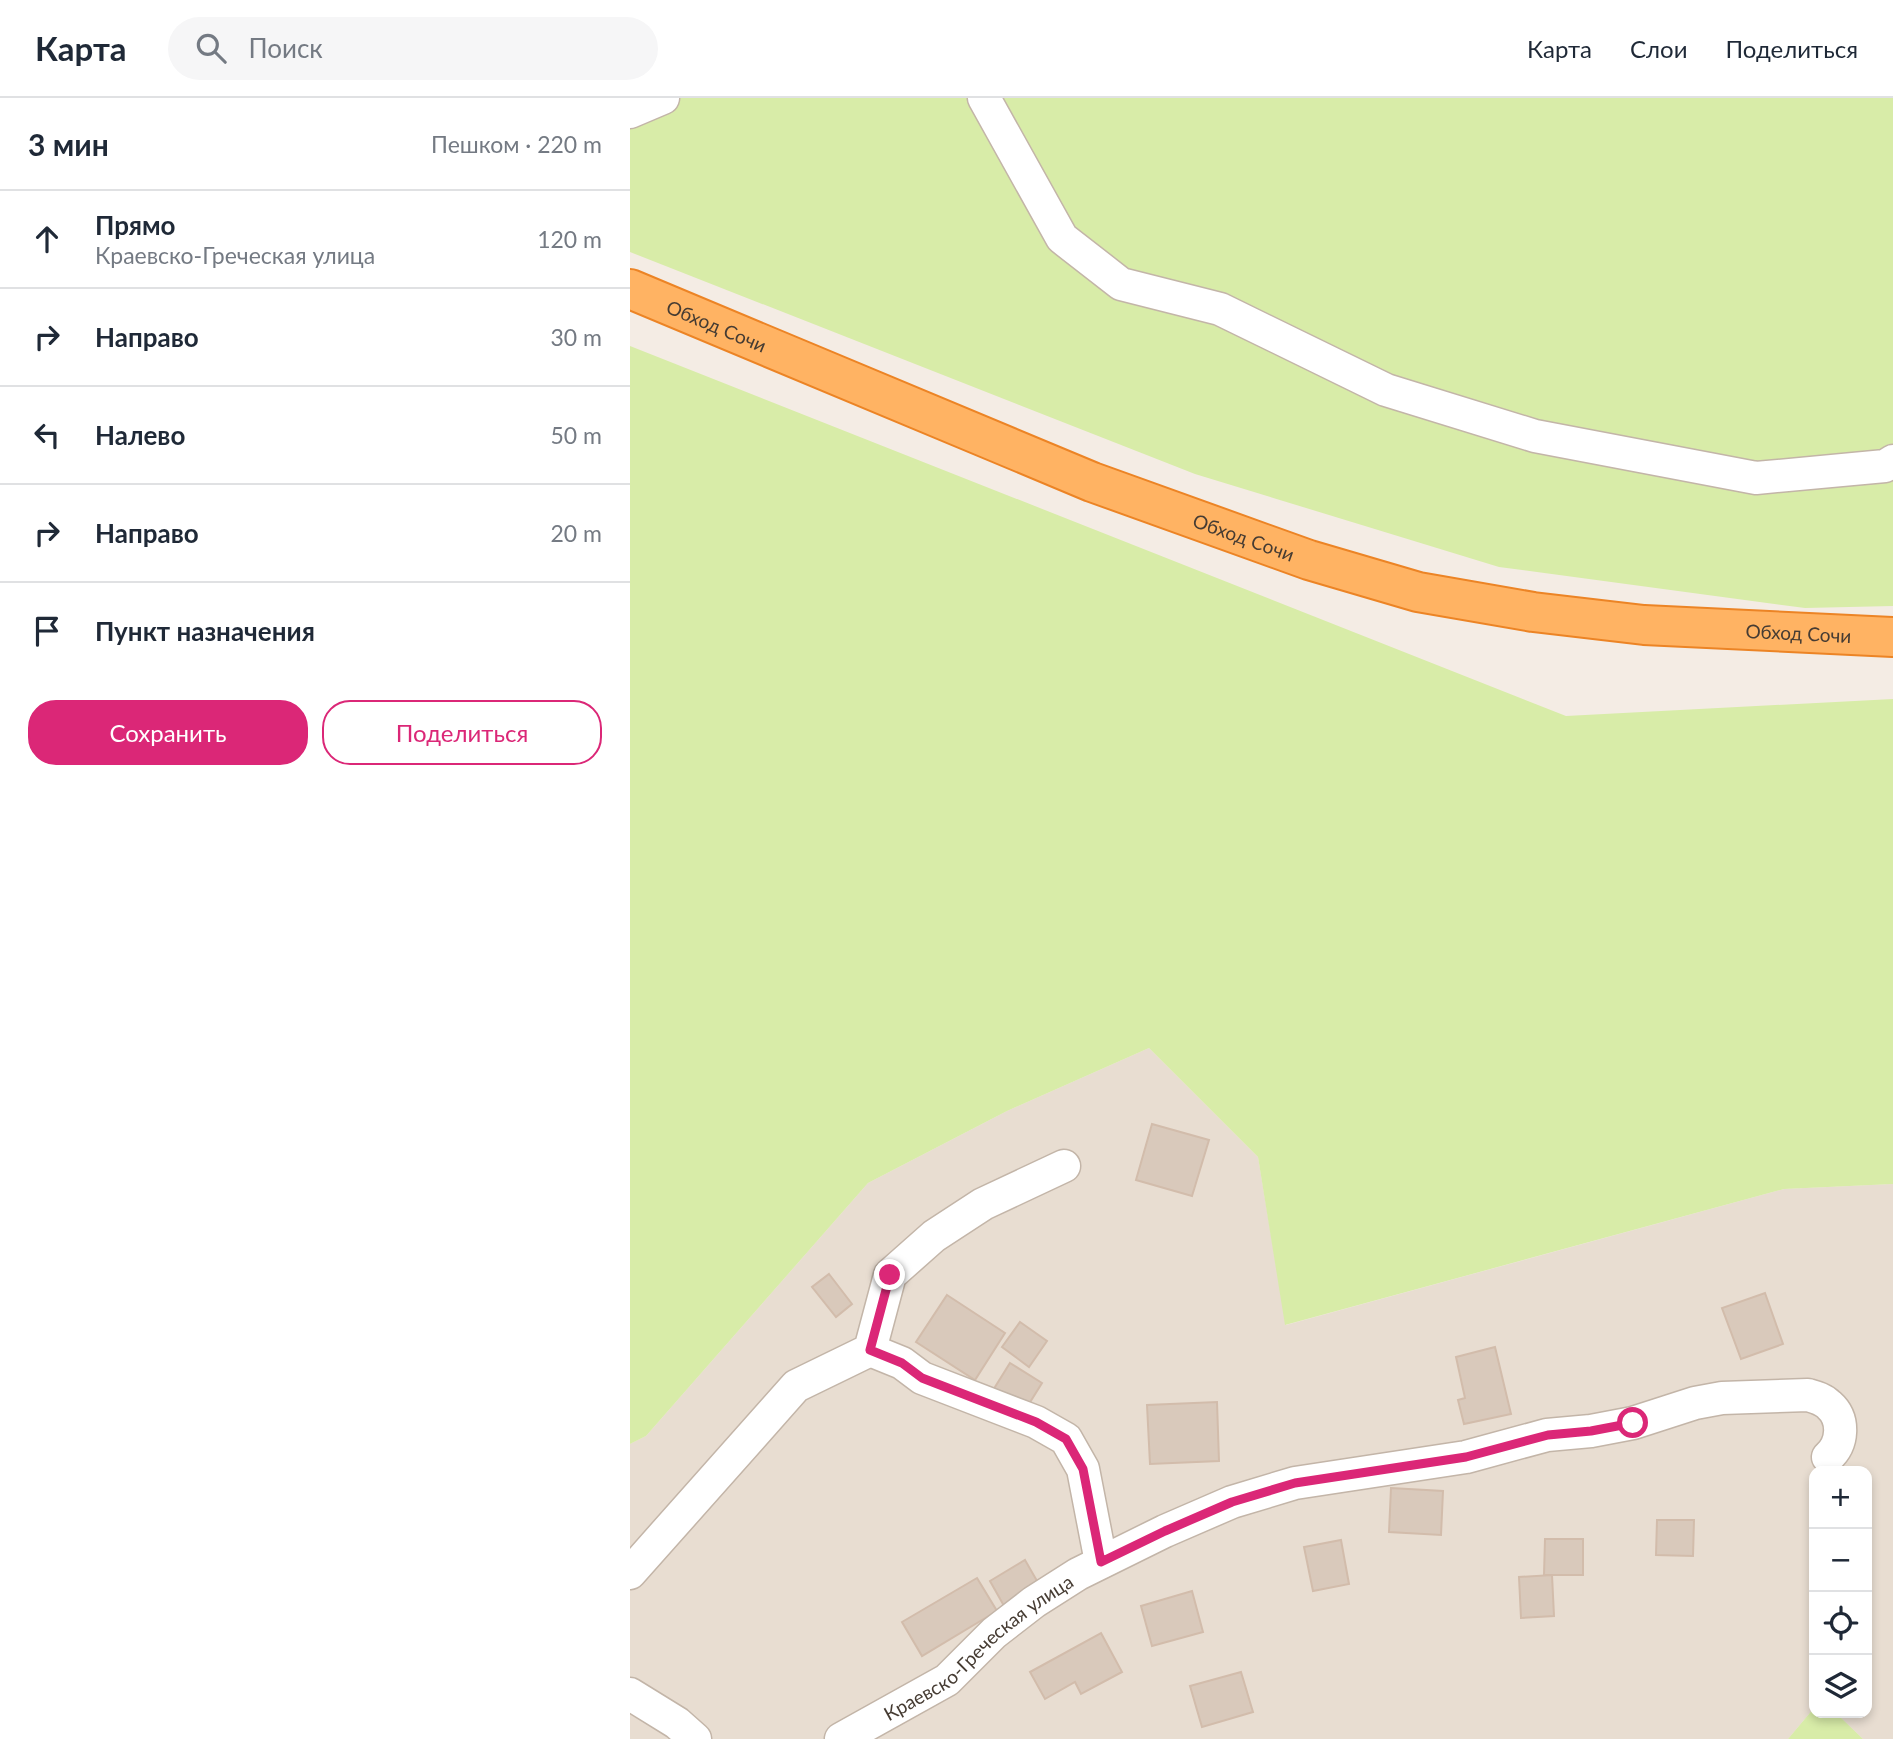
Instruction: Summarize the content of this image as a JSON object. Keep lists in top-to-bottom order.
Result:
{
  "streets": {
    "highway": ["Обход Сочи"],
    "street": ["Краевско-Греческая улица"]
  },
  "page": {
    "header": "Карта",
    "search": "Поиск",
    "nav": ["Карта", "Слои", "Поделиться"],
    "heading": ["3 мин", "Пешком · 220 m"],
    "list": [
      ["Прямо", "Краевско-Греческая улица", "120 m"],
      ["Направо", "30 m"],
      ["Налево", "50 m"],
      ["Направо", "20 m"],
      "Пункт назначения"
    ],
    "buttons": ["Сохранить", "Поделиться"],
    "map_buttons": ["+", "−"]
  }
}
